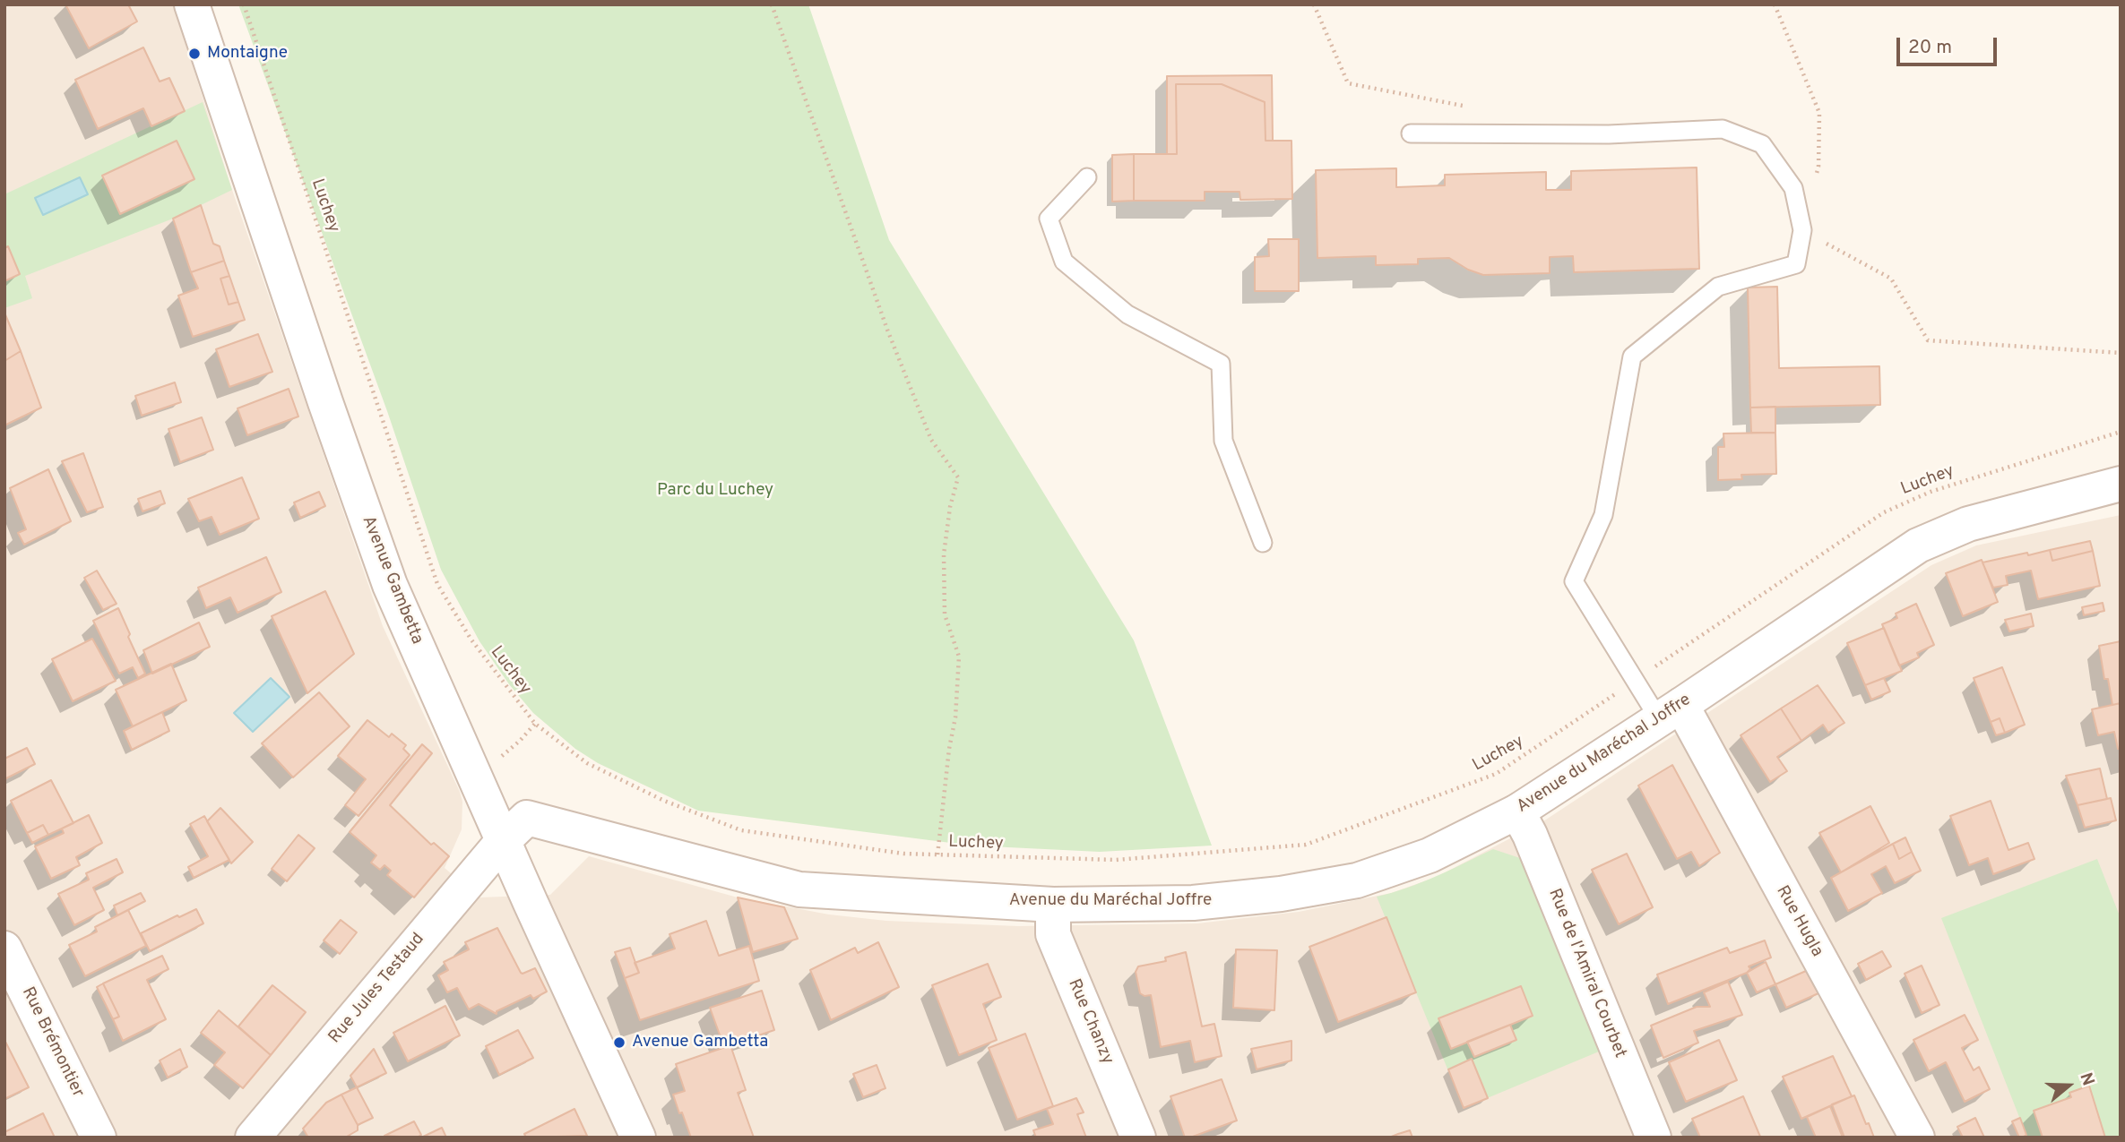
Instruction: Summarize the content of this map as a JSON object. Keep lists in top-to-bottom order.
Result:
{
  "streets": {
    "street": [
      "Avenue Gambetta",
      "Avenue du Maréchal Joffre",
      "Rue Hugla",
      "Rue de l'Amiral Courbet",
      "Rue Jules Testaud",
      "Rue Chanzy",
      "Rue Brémontier"
    ],
    "path": ["Luchey"]
  },
  "crossings": [
    ["Avenue Gambetta", "Avenue du Maréchal Joffre"],
    ["Avenue Gambetta", "Rue Jules Testaud"],
    ["Avenue du Maréchal Joffre", "Rue Hugla"],
    ["Avenue du Maréchal Joffre", "Rue de l'Amiral Courbet"],
    ["Avenue du Maréchal Joffre", "Rue Jules Testaud"],
    ["Avenue du Maréchal Joffre", "Rue Chanzy"]
  ],
  "parks": ["Parc du Luchey"],
  "places": ["Montaigne", "Avenue Gambetta"],
  "scale_bar": "20 m",
  "north": "right"
}
